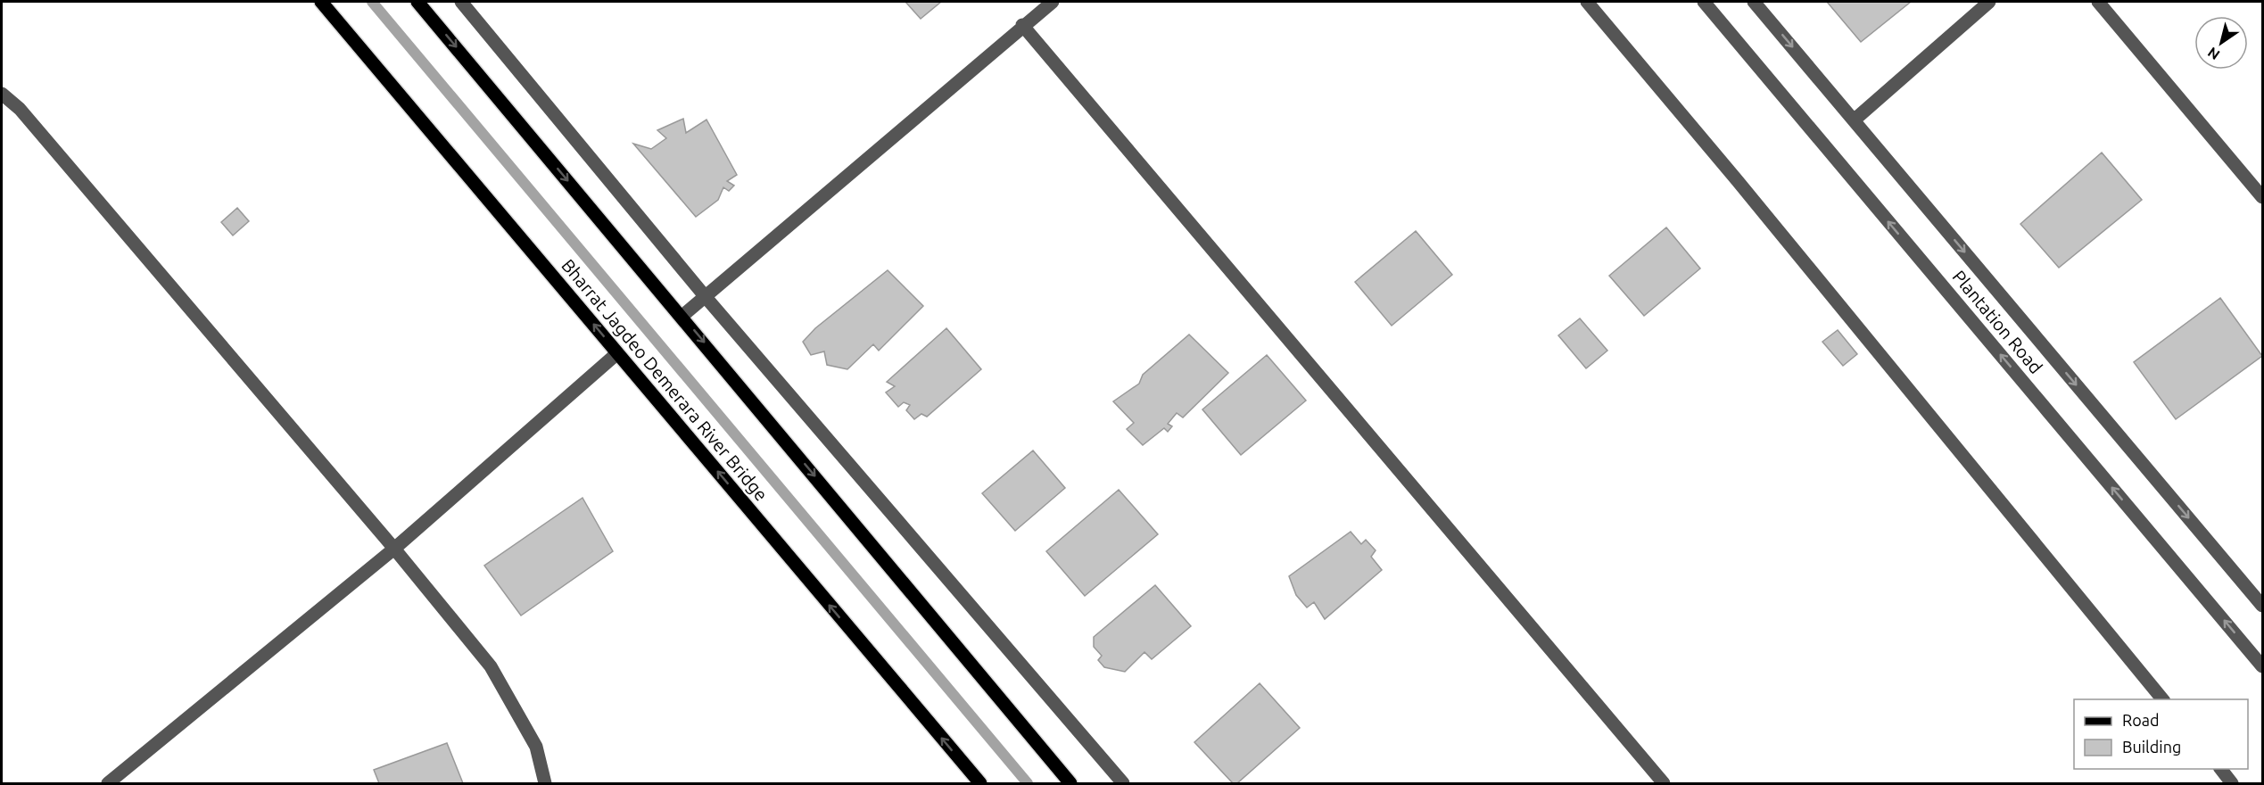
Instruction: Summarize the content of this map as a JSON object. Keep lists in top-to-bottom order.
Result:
{
  "streets": {
    "main road": ["Bharrat Jagdeo Demerara River Bridge"],
    "street": ["Plantation Road"]
  },
  "legend": ["Road", "Building"],
  "north": "bottom left"
}
